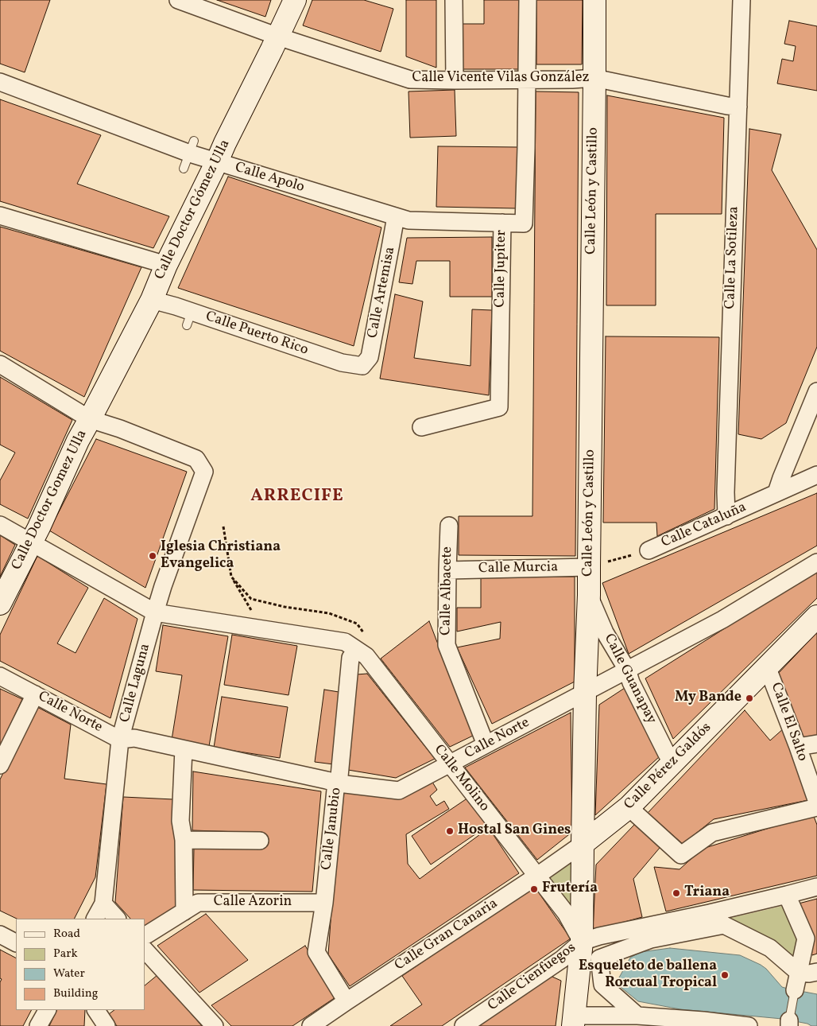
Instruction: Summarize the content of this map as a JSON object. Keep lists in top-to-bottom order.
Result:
{
  "streets": {
    "street": [
      "Calle Vicente Vilas González",
      "Calle Apolo",
      "Calle León y Castillo",
      "Calle Doctor Gómez Ulla",
      "Calle La Sotileza",
      "Calle Jupiter",
      "Calle Artemisa",
      "Calle Puerto Rico",
      "Calle Doctor Gomez Ulla",
      "Calle Cataluña",
      "Calle Murcia",
      "Calle Albacete",
      "Calle Guanapay",
      "Calle Laguna",
      "Calle Norte",
      "Calle El Salto",
      "Calle Pérez Galdós",
      "Calle Molino",
      "Calle Janubio",
      "Calle Azorin",
      "Calle Gran Canaria",
      "Calle Cienfuegos"
    ]
  },
  "crossings": [
    ["Calle Vicente Vilas González", "Calle León y Castillo"],
    ["Calle Vicente Vilas González", "Calle Doctor Gómez Ulla"],
    ["Calle Vicente Vilas González", "Calle La Sotileza"],
    ["Calle Vicente Vilas González", "Calle Jupiter"],
    ["Calle Apolo", "Calle Doctor Gómez Ulla"],
    ["Calle Apolo", "Calle Jupiter"],
    ["Calle Apolo", "Calle Artemisa"],
    ["Calle León y Castillo", "Calle Cataluña"],
    ["Calle León y Castillo", "Calle Murcia"],
    ["Calle León y Castillo", "Calle Guanapay"],
    ["Calle León y Castillo", "Calle Norte"],
    ["Calle León y Castillo", "Calle Pérez Galdós"],
    ["Calle León y Castillo", "Calle Molino"],
    ["Calle León y Castillo", "Calle Gran Canaria"],
    ["Calle León y Castillo", "Calle Cienfuegos"],
    ["Calle Doctor Gómez Ulla", "Calle Puerto Rico"],
    ["Calle Doctor Gómez Ulla", "Calle Doctor Gomez Ulla"],
    ["Calle Doctor Gómez Ulla", "Calle Laguna"],
    ["Calle La Sotileza", "Calle Cataluña"],
    ["Calle Artemisa", "Calle Puerto Rico"],
    ["Calle Doctor Gomez Ulla", "Calle Laguna"],
    ["Calle Cataluña", "Calle Murcia"],
    ["Calle Murcia", "Calle Albacete"],
    ["Calle Albacete", "Calle Norte"],
    ["Calle Guanapay", "Calle Norte"],
    ["Calle Guanapay", "Calle Pérez Galdós"],
    ["Calle Laguna", "Calle Norte"],
    ["Calle Norte", "Calle Molino"],
    ["Calle Norte", "Calle Janubio"],
    ["Calle El Salto", "Calle Pérez Galdós"],
    ["Calle Pérez Galdós", "Calle Gran Canaria"],
    ["Calle Molino", "Calle Janubio"],
    ["Calle Molino", "Calle Gran Canaria"],
    ["Calle Molino", "Calle Cienfuegos"],
    ["Calle Janubio", "Calle Azorin"],
    ["Calle Janubio", "Calle Gran Canaria"]
  ],
  "districts": ["ARRECIFE"],
  "places": [
    "Iglesia Christiana Evangelica",
    "My Bande",
    "Hostal San Gines",
    "Frutería",
    "Triana",
    "Esqueleto de ballena Rorcual Tropical"
  ],
  "legend": [
    "Road",
    "Park",
    "Water",
    "Building"
  ]
}
